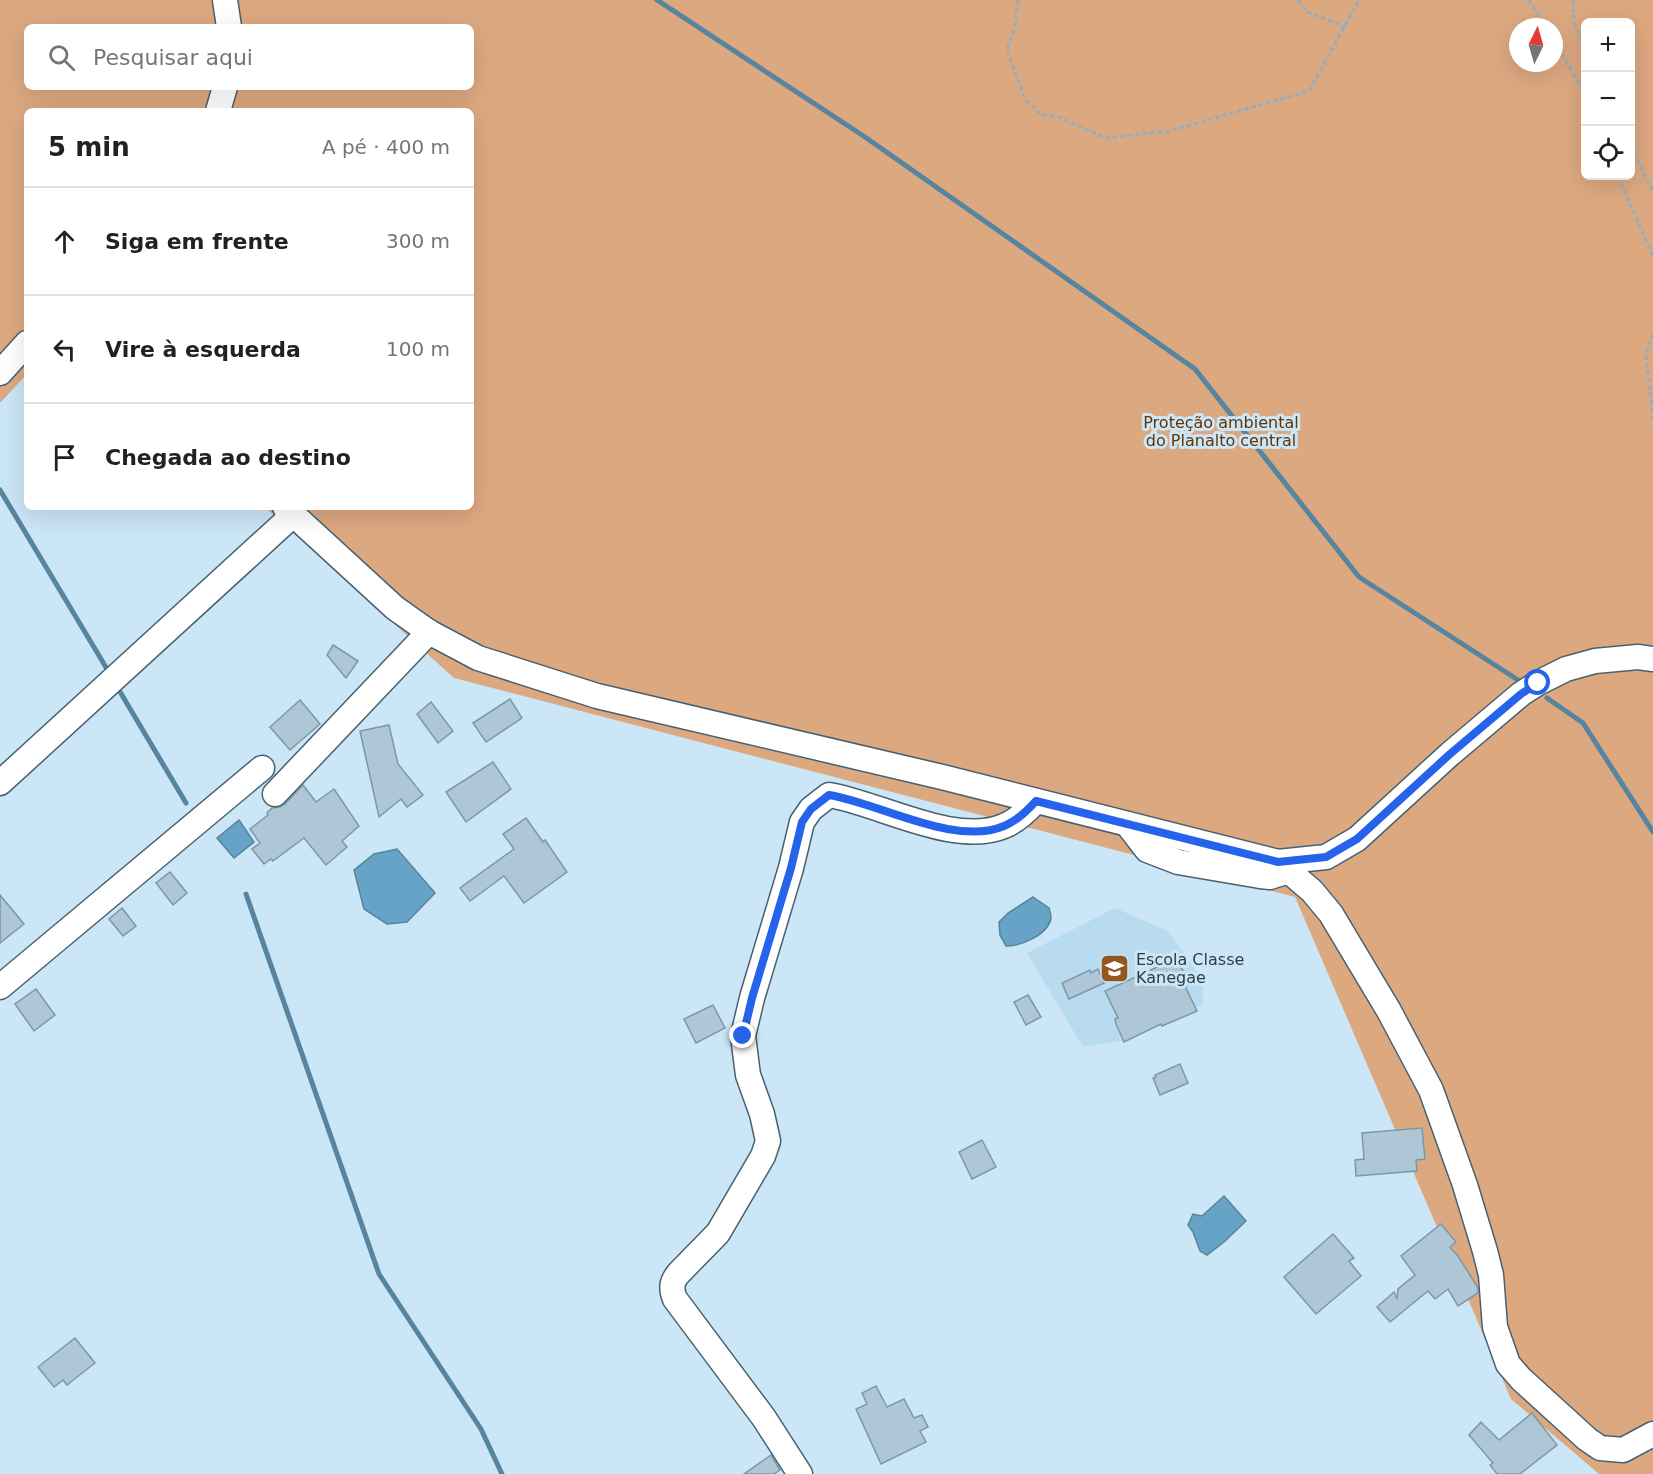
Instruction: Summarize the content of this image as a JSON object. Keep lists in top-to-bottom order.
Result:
{
  "parks": ["Proteção ambiental do Planalto central"],
  "places": {
    "school or university": ["Escola Classe Kanegae"]
  },
  "north": "top",
  "page": {
    "map_buttons": ["+", "−"],
    "search": "Pesquisar aqui",
    "heading": ["5 min", "A pé · 400 m"],
    "list": [
      ["Siga em frente", "300 m"],
      ["Vire à esquerda", "100 m"],
      "Chegada ao destino"
    ]
  }
}
